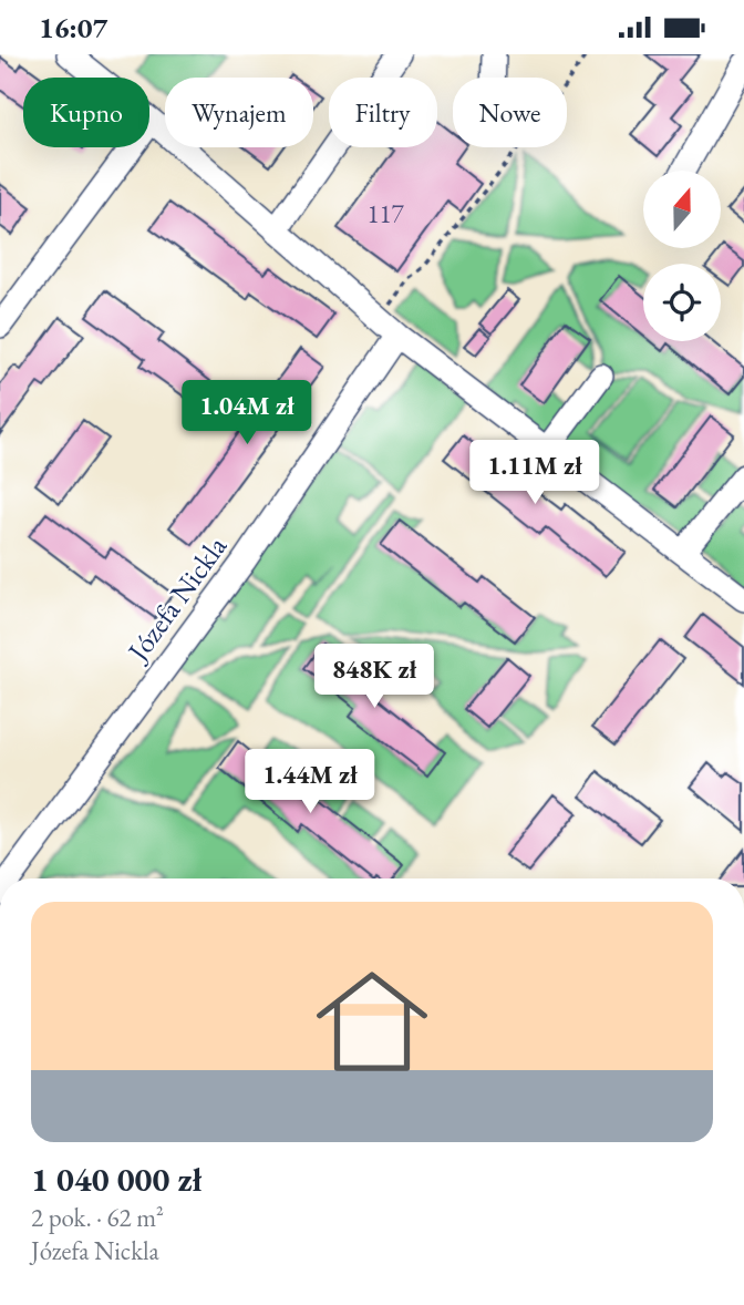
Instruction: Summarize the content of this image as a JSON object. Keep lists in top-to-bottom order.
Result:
{
  "streets": {
    "street": ["Józefa Nickla"]
  },
  "house_numbers": ["117"],
  "north": "top",
  "page": {
    "status": "16:07",
    "chip": [
      "Kupno",
      "Wynajem",
      "Filtry",
      "Nowe"
    ],
    "price": [
      "1.04M zł",
      "1.11M zł",
      "848K zł",
      "1.44M zł"
    ],
    "list": [
      {
        "name": "1 040 000 zł",
        "note": "2 pok. · 62 m² · Józefa Nickla"
      }
    ]
  }
}
